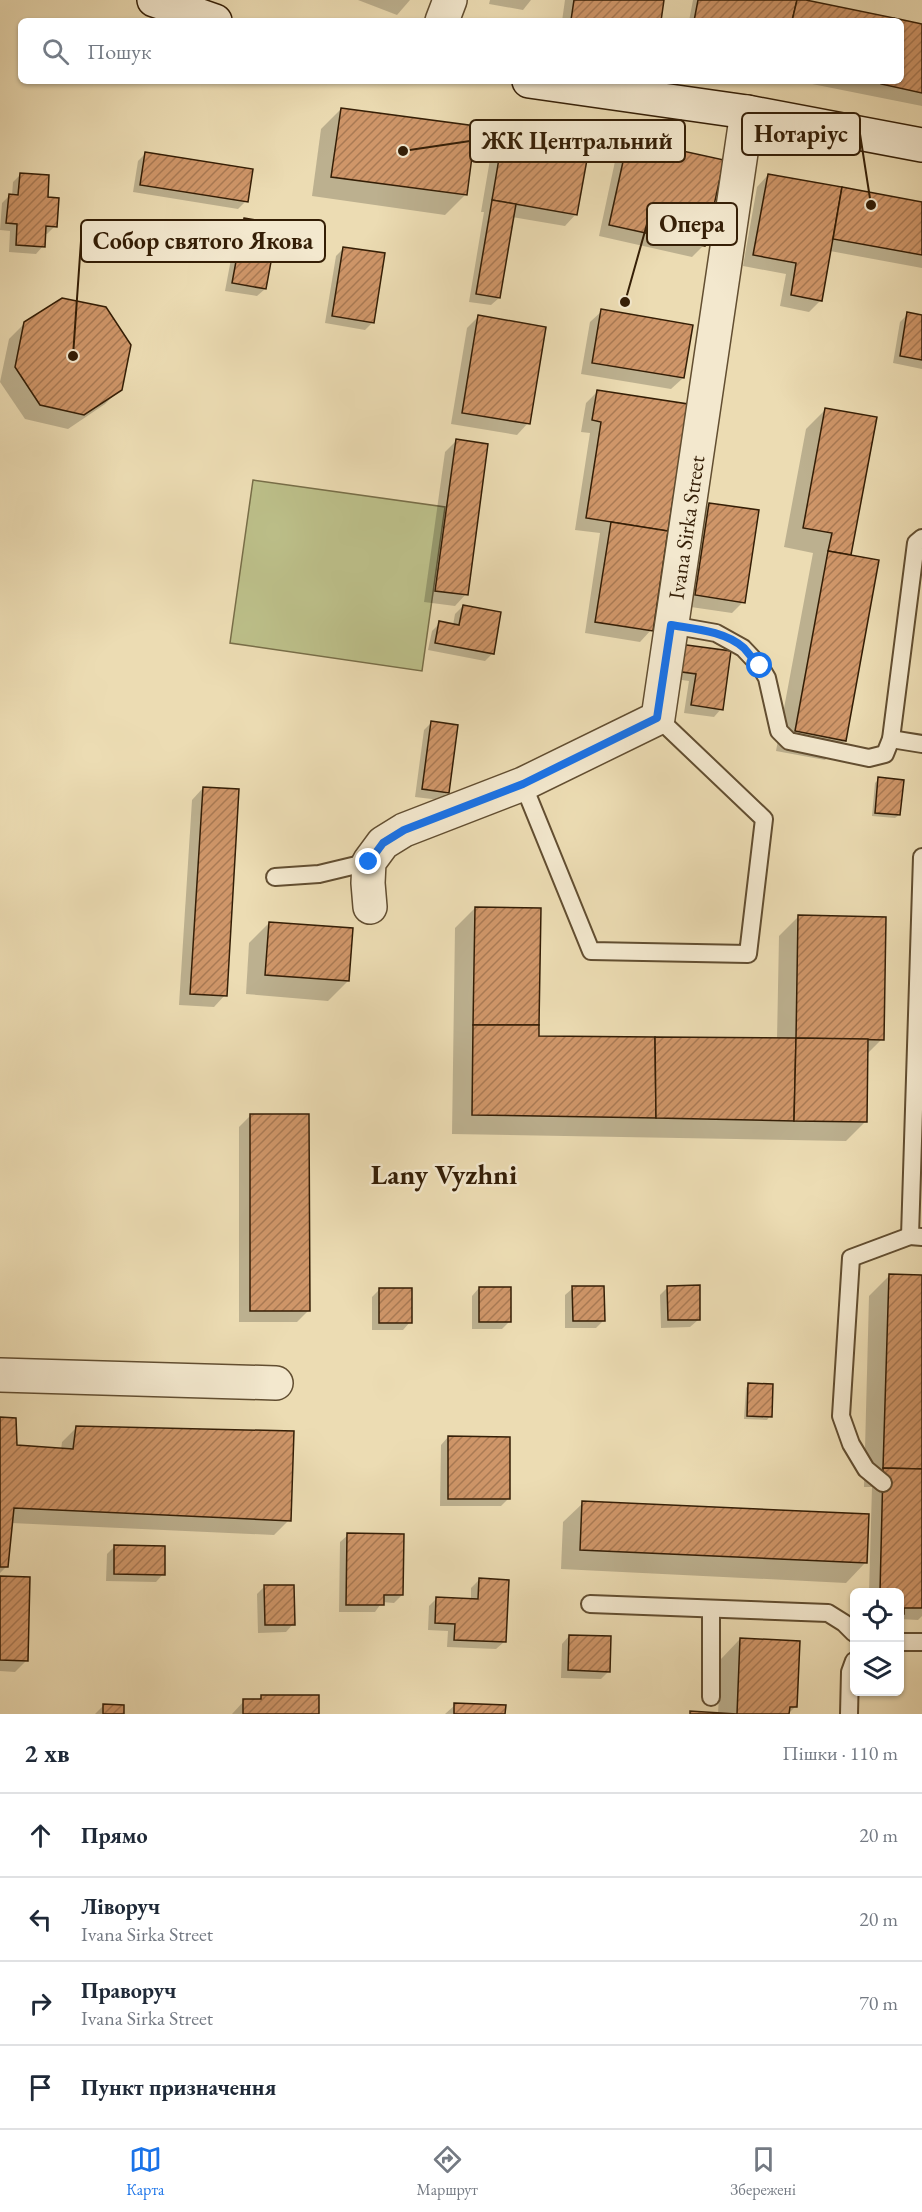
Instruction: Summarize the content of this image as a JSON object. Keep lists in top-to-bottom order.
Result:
{
  "streets": {
    "street": ["Ivana Sirka Street"]
  },
  "districts": ["Lany Vyzhni"],
  "places": [
    "ЖК Центральний",
    "Нотаріус",
    "Опера",
    "Собор святого Якова"
  ],
  "page": {
    "search": "Пошук",
    "heading": ["2 хв", "Пішки · 110 m"],
    "list": [
      ["Прямо", "20 m"],
      ["Ліворуч", "Ivana Sirka Street", "20 m"],
      ["Праворуч", "Ivana Sirka Street", "70 m"],
      "Пункт призначення"
    ],
    "nav": ["Карта", "Маршрут", "Збережені"]
  }
}
